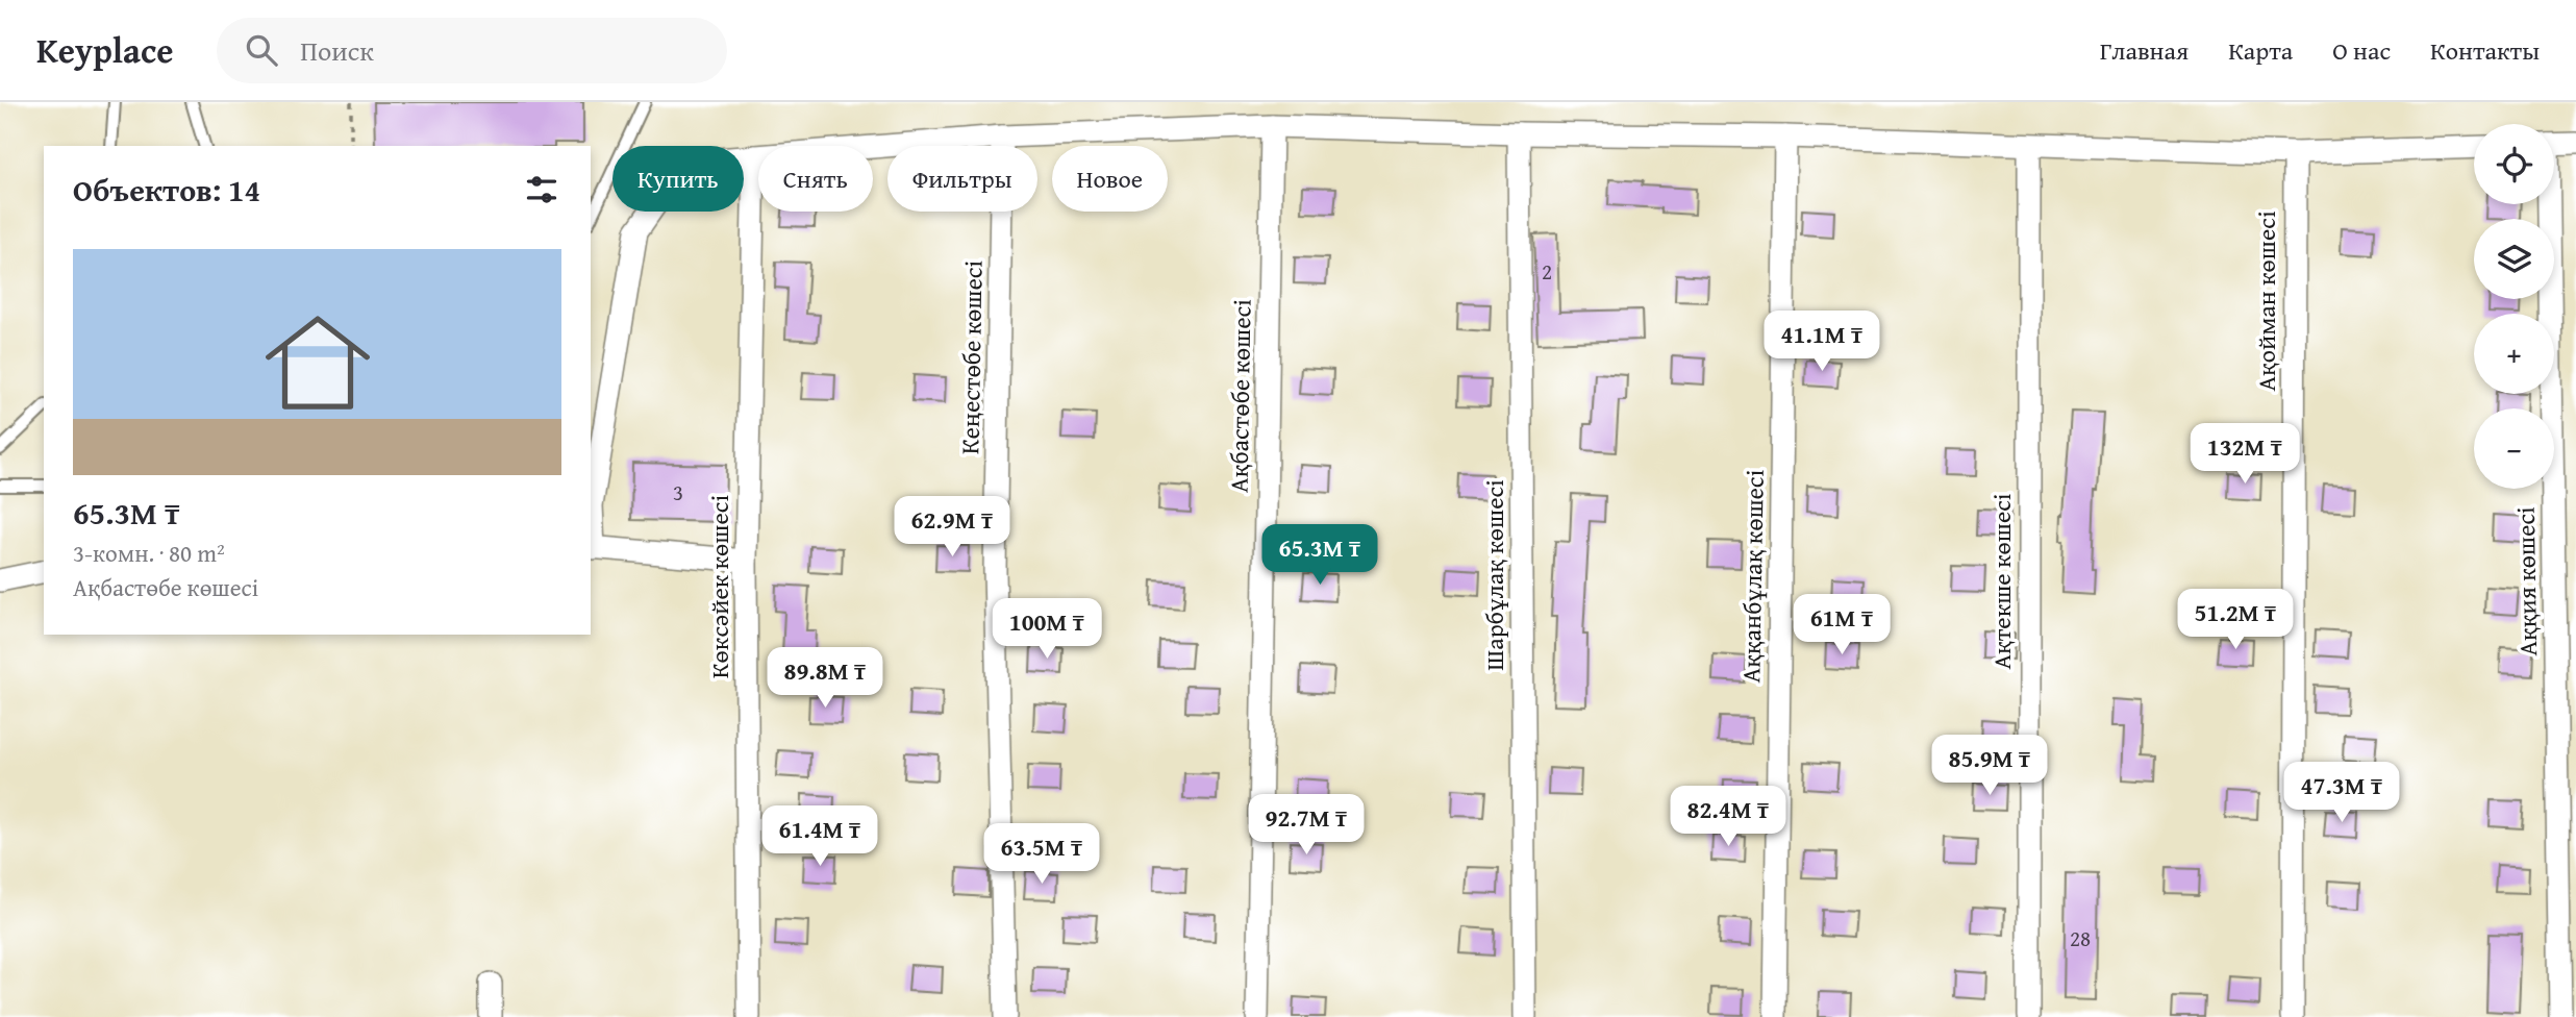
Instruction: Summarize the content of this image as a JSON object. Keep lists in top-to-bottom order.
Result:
{
  "streets": {
    "street": [
      "Ақойман көшесі",
      "Кеңестөбе көшесі",
      "Ақбастөбе көшесі",
      "Шарбұлақ көшесі",
      "Аққанбұлақ көшесі",
      "Ақтекше көшесі",
      "Аққия көшесі",
      "Көксәйек көшесі"
    ]
  },
  "house_numbers": ["2", "3", "28"],
  "page": {
    "header": "Keyplace",
    "search": "Поиск",
    "nav": [
      "Главная",
      "Карта",
      "О нас",
      "Контакты"
    ],
    "map_buttons": ["+", "−"],
    "chip": [
      "Купить",
      "Снять",
      "Фильтры",
      "Новое"
    ],
    "heading": "Объектов: 14",
    "list": [
      {
        "name": "65.3M ₸",
        "note": "3-комн. · 80 m² · Ақбастөбе көшесі"
      }
    ],
    "price": [
      "41.1M ₸",
      "132M ₸",
      "62.9M ₸",
      "65.3M ₸",
      "51.2M ₸",
      "61M ₸",
      "100M ₸",
      "89.8M ₸",
      "85.9M ₸",
      "47.3M ₸",
      "82.4M ₸",
      "92.7M ₸",
      "61.4M ₸",
      "63.5M ₸"
    ]
  }
}
